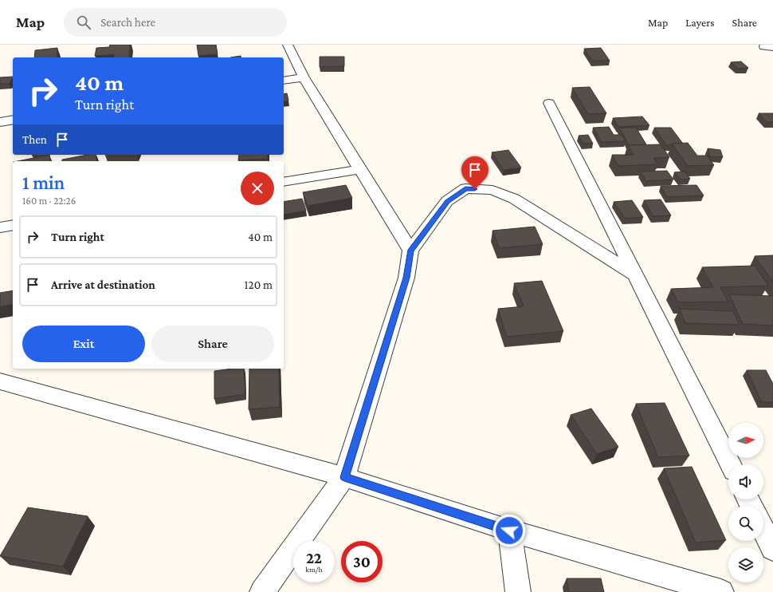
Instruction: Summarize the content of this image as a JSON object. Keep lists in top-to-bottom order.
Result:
{
  "north": "right",
  "page": {
    "header": "Map",
    "search": "Search here",
    "nav": ["Map", "Layers", "Share"],
    "turn": ["40 m", "Turn right"],
    "then": "Then",
    "heading": ["1 min", "160 m · 22:26"],
    "list": [
      {
        "name": "Turn right",
        "value": "40 m"
      },
      {
        "name": "Arrive at destination",
        "value": "120 m"
      }
    ],
    "buttons": ["Exit", "Share"],
    "speed": "22 km/h",
    "limit": "30"
  }
}
